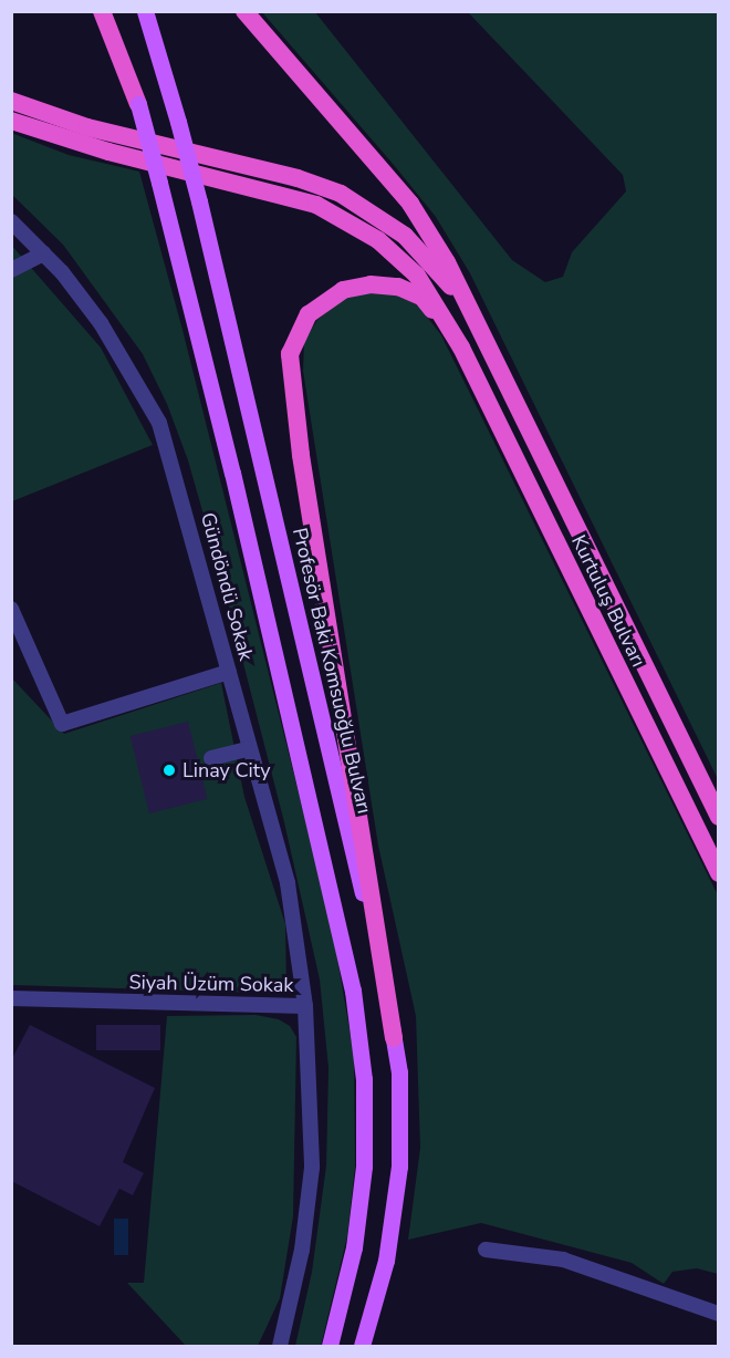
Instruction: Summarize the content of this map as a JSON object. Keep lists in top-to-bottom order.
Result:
{
  "streets": {
    "highway": ["Kurtuluş Bulvarı"],
    "main road": ["Profesör Baki Komsuoğlu Bulvarı"],
    "street": ["Gündöndü Sokak", "Siyah Üzüm Sokak"]
  },
  "crossings": [
    ["Gündöndü Sokak", "Siyah Üzüm Sokak"]
  ],
  "places": ["Linay City"]
}
